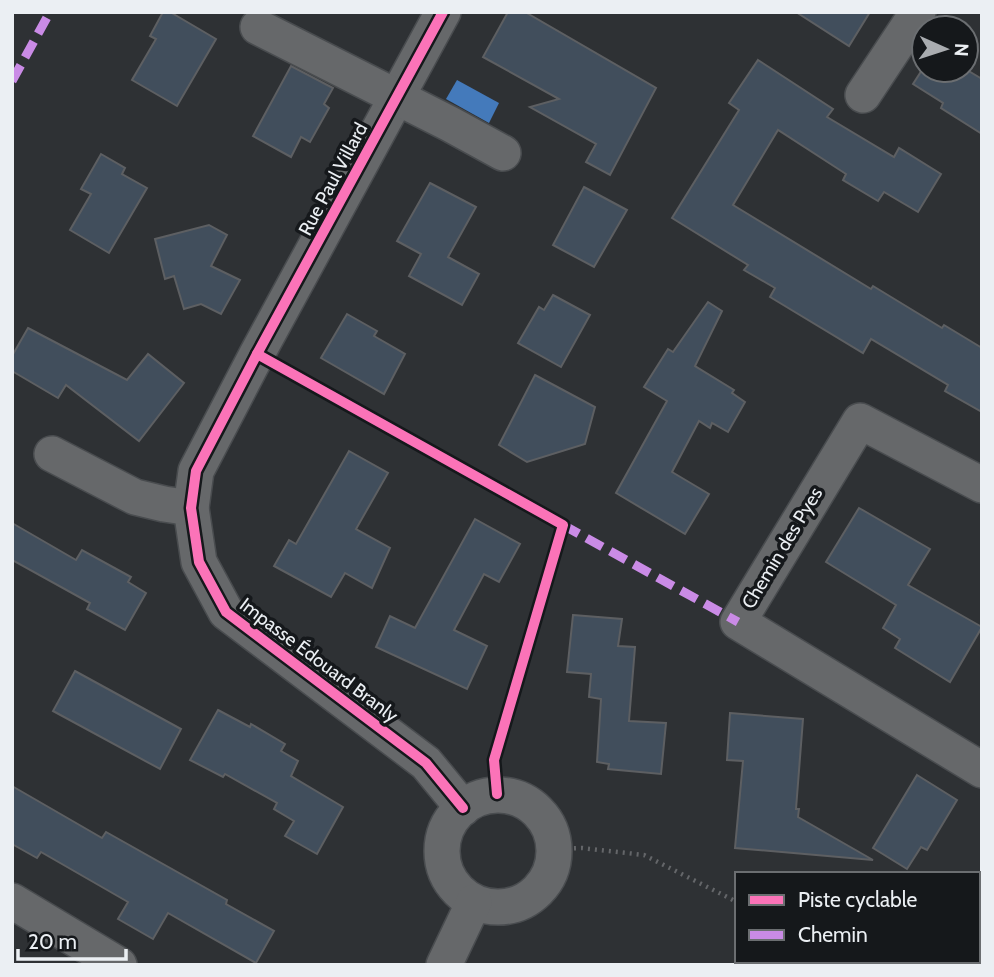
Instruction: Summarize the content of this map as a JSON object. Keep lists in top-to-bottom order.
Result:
{
  "streets": {
    "street": ["Rue Paul Villard", "Chemin des Pyes", "Impasse Édouard Branly"]
  },
  "crossings": [
    ["Rue Paul Villard", "Impasse Édouard Branly"]
  ],
  "legend": ["Piste cyclable", "Chemin"],
  "scale_bar": "20 m",
  "north": "right"
}
